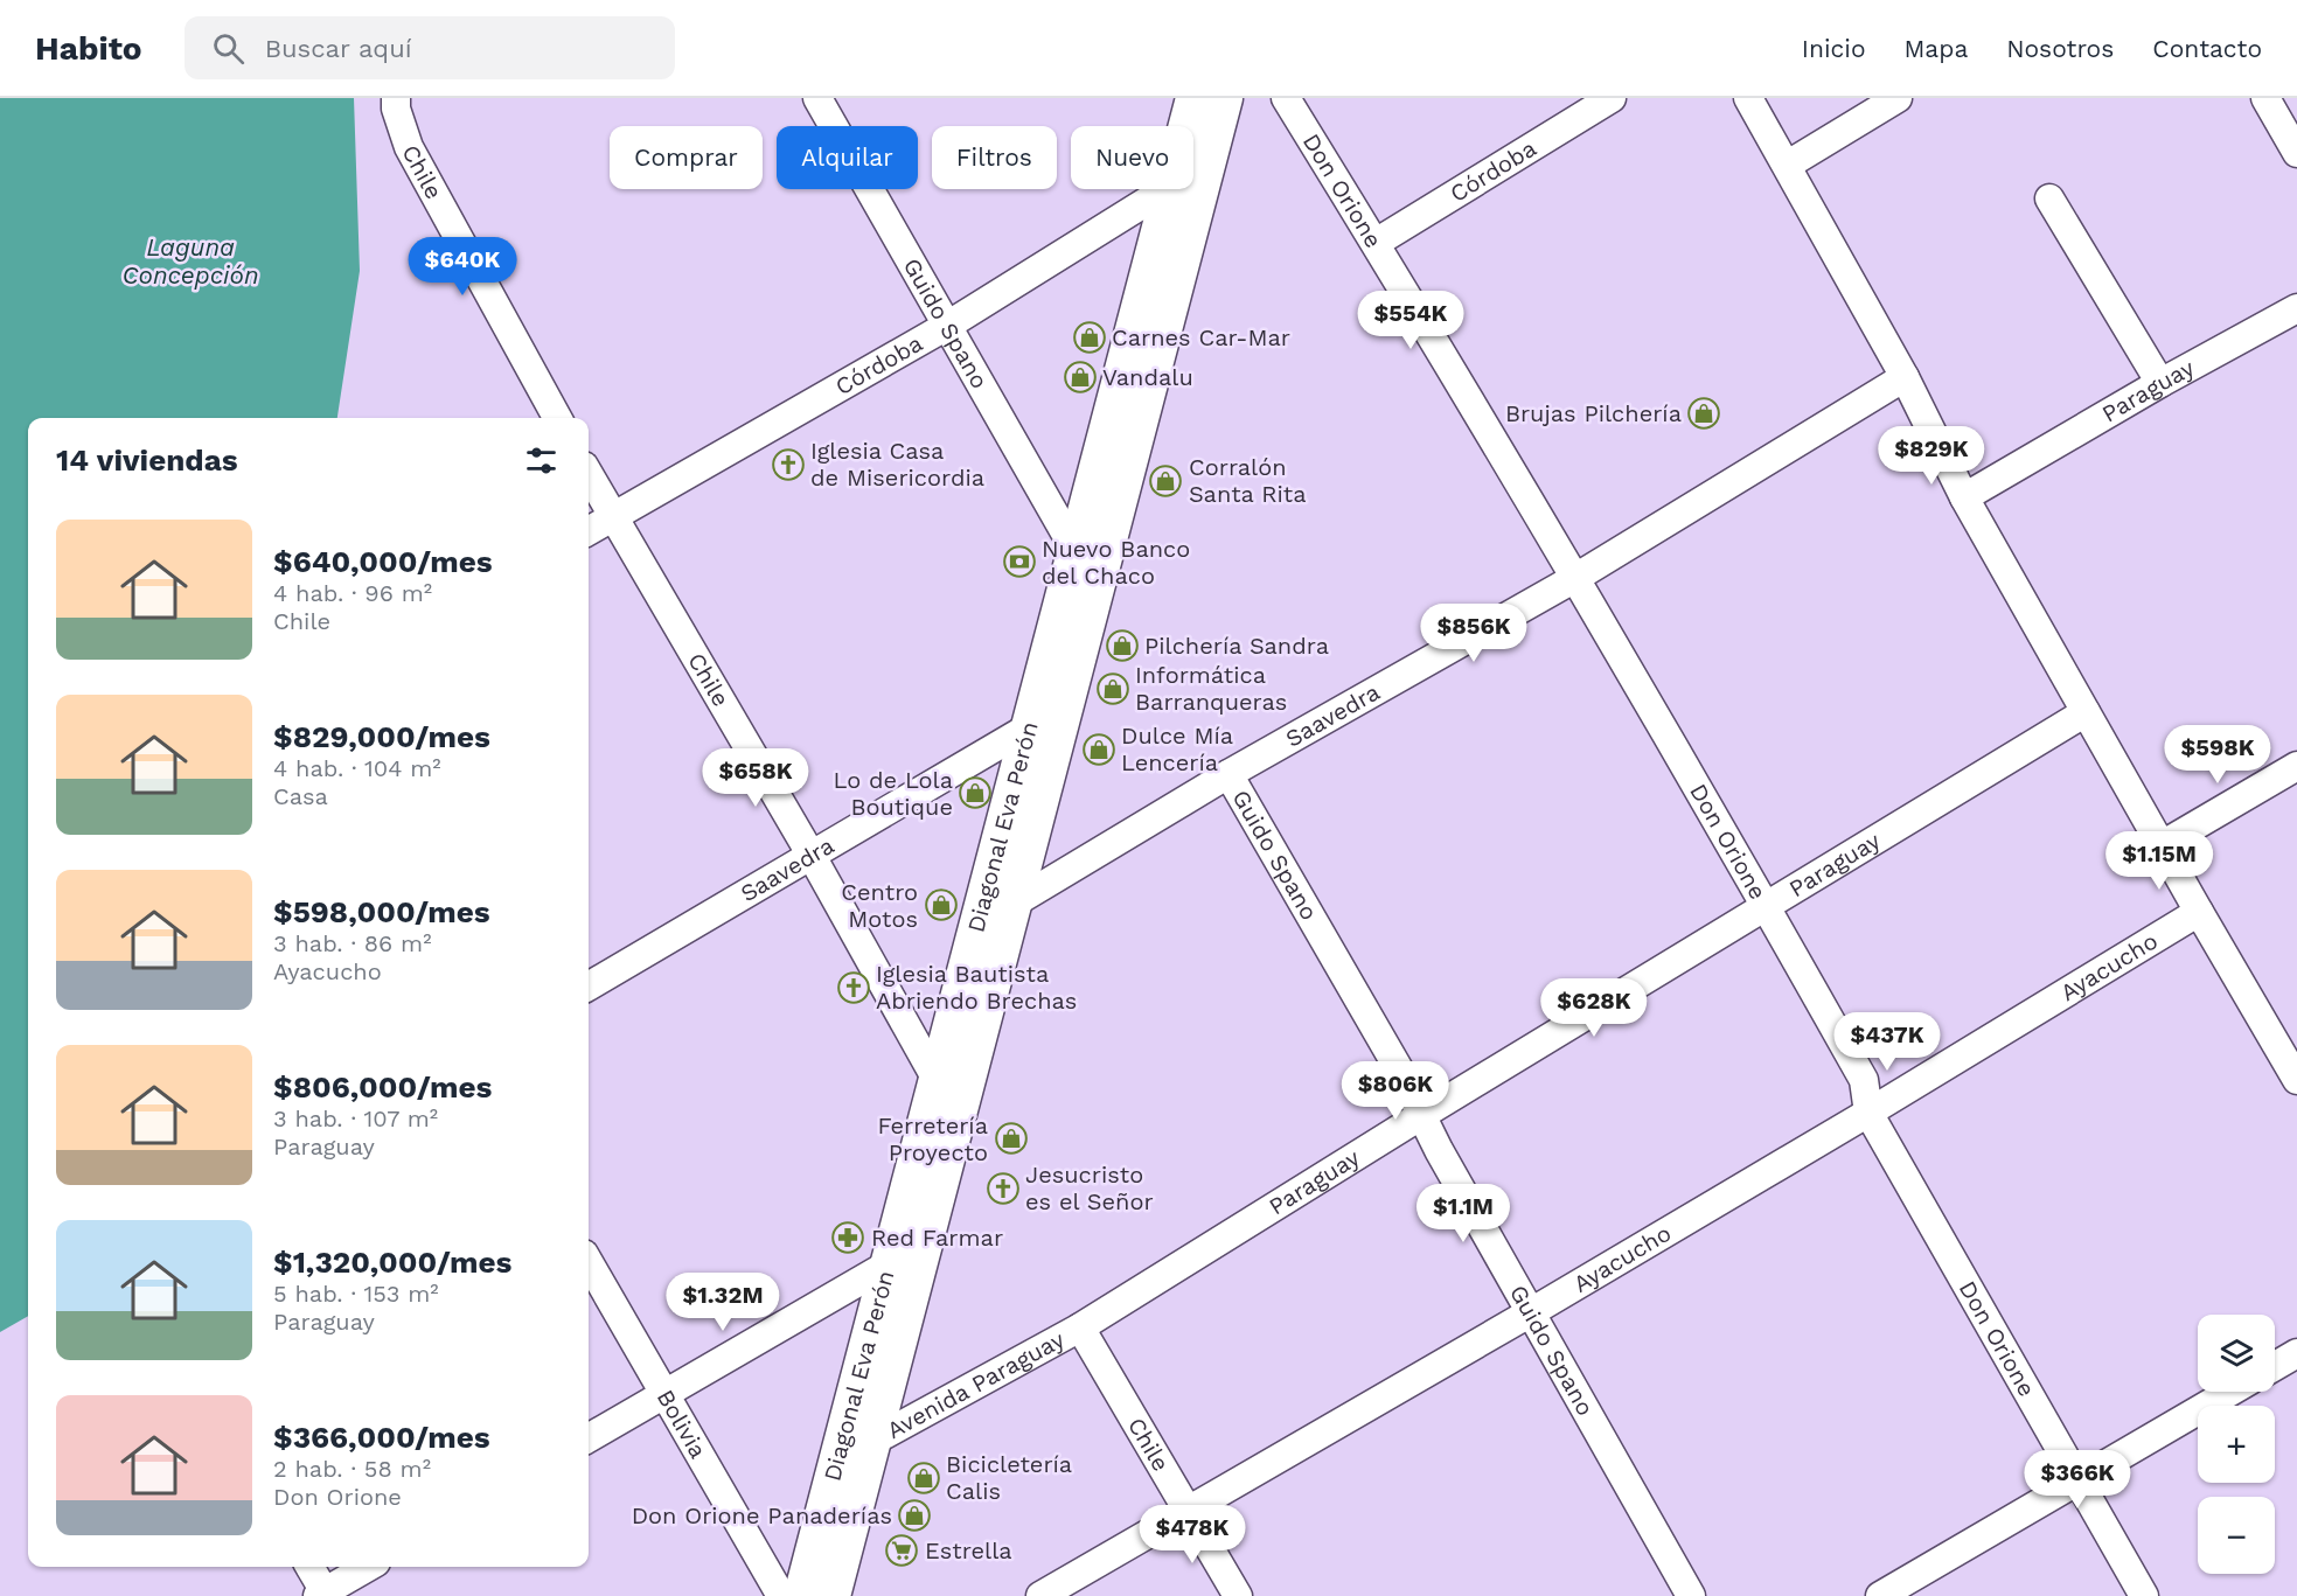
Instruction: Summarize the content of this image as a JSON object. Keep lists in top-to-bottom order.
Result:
{
  "streets": {
    "main road": ["Diagonal Eva Perón"],
    "street": [
      "Chile",
      "Córdoba",
      "Don Orione",
      "Guido Spano",
      "Paraguay",
      "Saavedra",
      "Ayacucho",
      "Avenida Paraguay",
      "Bolivia"
    ]
  },
  "crossings": [
    ["Chile", "Córdoba"],
    ["Chile", "Paraguay"],
    ["Chile", "Saavedra"],
    ["Chile", "Diagonal Eva Perón"],
    ["Chile", "Ayacucho"],
    ["Chile", "Avenida Paraguay"],
    ["Córdoba", "Don Orione"],
    ["Córdoba", "Guido Spano"],
    ["Don Orione", "Paraguay"],
    ["Don Orione", "Saavedra"],
    ["Don Orione", "Ayacucho"],
    ["Guido Spano", "Paraguay"],
    ["Guido Spano", "Saavedra"],
    ["Guido Spano", "Diagonal Eva Perón"],
    ["Guido Spano", "Ayacucho"],
    ["Paraguay", "Avenida Paraguay"],
    ["Saavedra", "Diagonal Eva Perón"],
    ["Diagonal Eva Perón", "Avenida Paraguay"]
  ],
  "water": ["Laguna Concepción"],
  "places": {
    "shop": [
      "Carnes Car-Mar",
      "Vandalu",
      "Brujas Pilchería",
      "Corralón Santa Rita",
      "Pilchería Sandra",
      "Informática Barranqueras",
      "Dulce Mía Lencería",
      "Lo de Lola Boutique",
      "Centro Motos",
      "Ferretería Proyecto",
      "Bicicletería Calis",
      "Don Orione Panaderías"
    ],
    "church": ["Iglesia Casa de Misericordia", "Iglesia Bautista Abriendo Brechas", "Jesucristo es el Señor"],
    "bank": ["Nuevo Banco del Chaco"],
    "pharmacy": ["Red Farmar"],
    "supermarket": ["Estrella"]
  },
  "page": {
    "header": "Habito",
    "search": "Buscar aquí",
    "nav": [
      "Inicio",
      "Mapa",
      "Nosotros",
      "Contacto"
    ],
    "chip": [
      "Comprar",
      "Alquilar",
      "Filtros",
      "Nuevo"
    ],
    "price": [
      "$640K",
      "$554K",
      "$829K",
      "$856K",
      "$598K",
      "$658K",
      "$1.15M",
      "$628K",
      "$437K",
      "$806K",
      "$1.1M",
      "$1.32M",
      "$366K",
      "$478K"
    ],
    "heading": "14 viviendas",
    "list": [
      {
        "name": "$640,000/mes",
        "note": "4 hab. · 96 m² · Chile"
      },
      {
        "name": "$829,000/mes",
        "note": "4 hab. · 104 m² · Casa"
      },
      {
        "name": "$598,000/mes",
        "note": "3 hab. · 86 m² · Ayacucho"
      },
      {
        "name": "$806,000/mes",
        "note": "3 hab. · 107 m² · Paraguay"
      },
      {
        "name": "$1,320,000/mes",
        "note": "5 hab. · 153 m² · Paraguay"
      },
      {
        "name": "$366,000/mes",
        "note": "2 hab. · 58 m² · Don Orione"
      }
    ],
    "map_buttons": ["+", "−"]
  }
}
